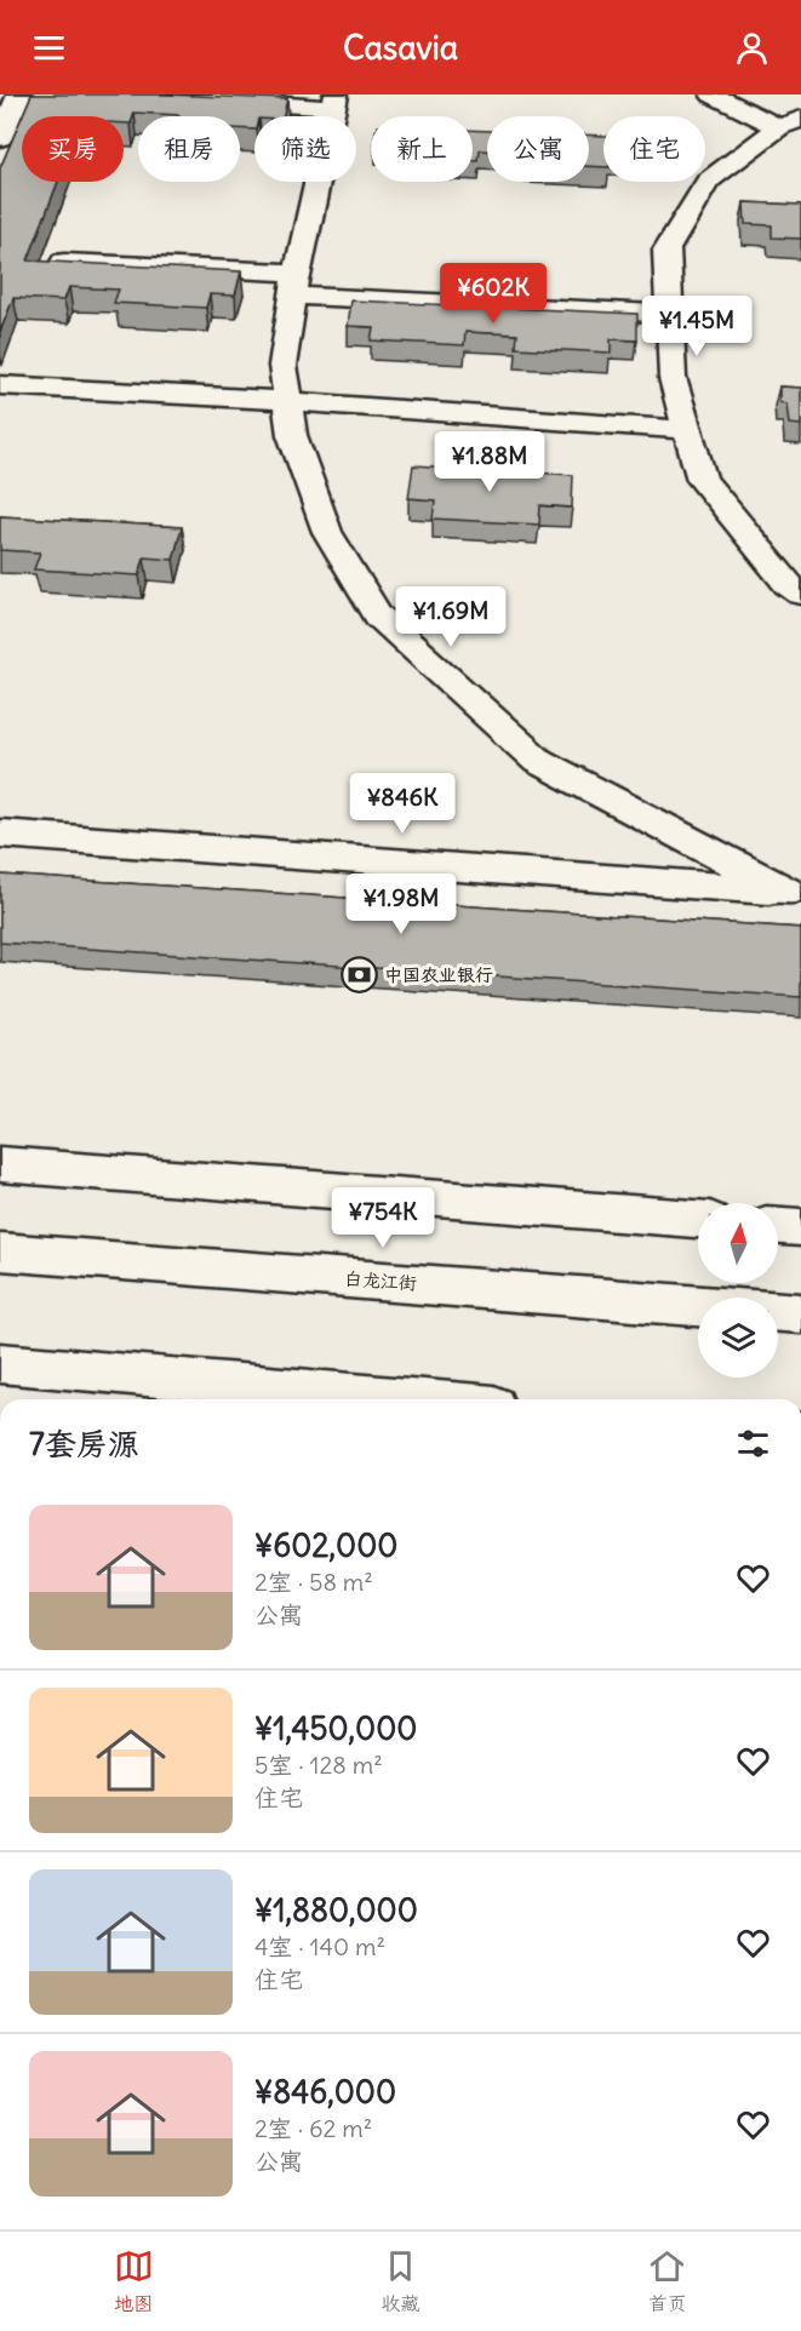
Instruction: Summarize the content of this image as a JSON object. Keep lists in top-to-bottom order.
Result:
{
  "streets": {
    "street": ["白龙江街"]
  },
  "places": {
    "bank": ["中国农业银行"]
  },
  "north": "top",
  "page": {
    "header": "Casavia",
    "chip": [
      "买房",
      "租房",
      "筛选",
      "新上",
      "公寓",
      "住宅"
    ],
    "price": [
      "¥602K",
      "¥1.45M",
      "¥1.88M",
      "¥1.69M",
      "¥846K",
      "¥1.98M",
      "¥754K"
    ],
    "heading": "7套房源",
    "list": [
      {
        "name": "¥602,000",
        "note": "2室 · 58 m² · 公寓"
      },
      {
        "name": "¥1,450,000",
        "note": "5室 · 128 m² · 住宅"
      },
      {
        "name": "¥1,880,000",
        "note": "4室 · 140 m² · 住宅"
      },
      {
        "name": "¥846,000",
        "note": "2室 · 62 m² · 公寓"
      }
    ],
    "tabs": ["地图", "收藏", "首页"]
  }
}
